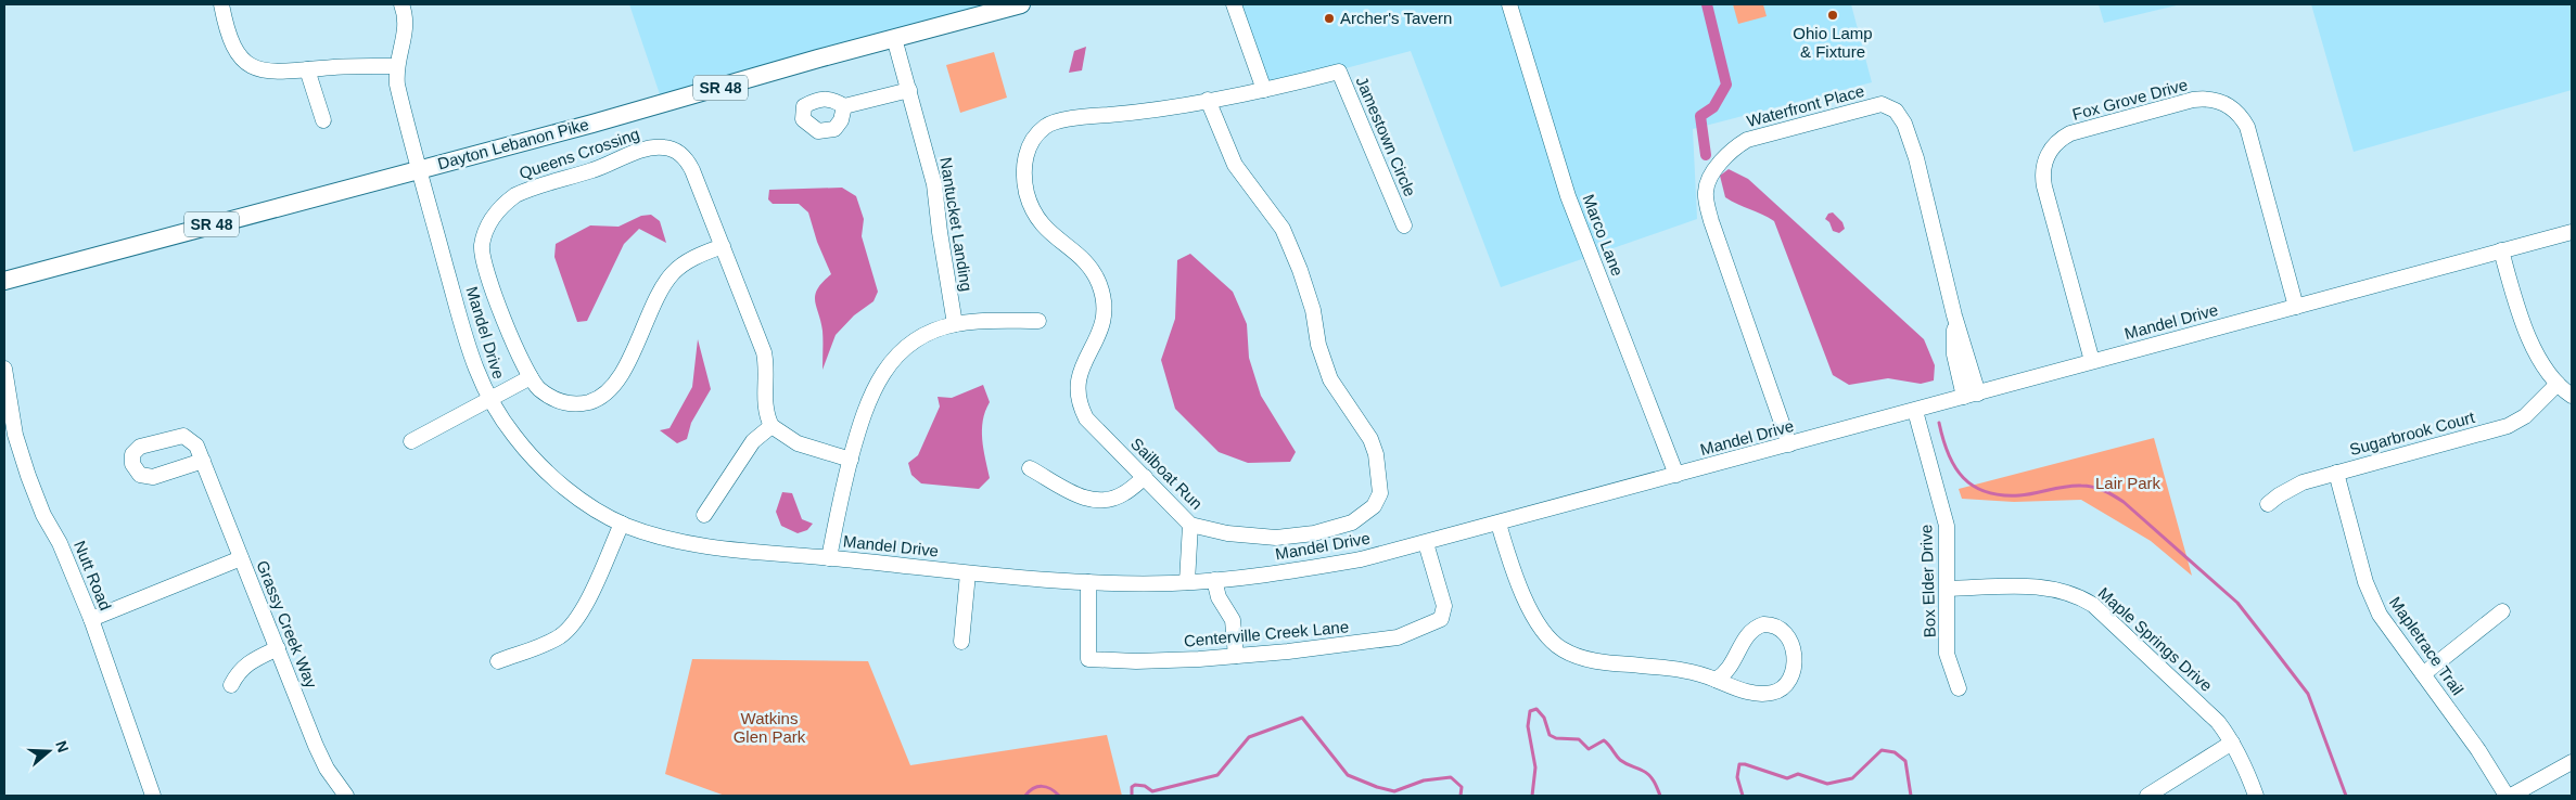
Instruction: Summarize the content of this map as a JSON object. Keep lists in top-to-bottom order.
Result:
{
  "streets": {
    "main road": ["SR 48", "Dayton Lebanon Pike"],
    "street": [
      "Fox Grove Drive",
      "Waterfront Place",
      "Jamestown Circle",
      "Queens Crossing",
      "Nantucket Landing",
      "Marco Lane",
      "Mandel Drive",
      "Sugarbrook Court",
      "Sailboat Run",
      "Nutt Road",
      "Box Elder Drive",
      "Grassy Creek Way",
      "Centerville Creek Lane",
      "Maple Springs Drive",
      "Mapletrace Trail"
    ]
  },
  "crossings": [
    ["Fox Grove Drive", "Mandel Drive"],
    ["Waterfront Place", "Mandel Drive"],
    ["Jamestown Circle", "Sailboat Run"],
    ["Dayton Lebanon Pike", "Nantucket Landing"],
    ["Dayton Lebanon Pike", "Mandel Drive"],
    ["Marco Lane", "Mandel Drive"],
    ["Mandel Drive", "Box Elder Drive"],
    ["Mandel Drive", "Centerville Creek Lane"],
    ["Sugarbrook Court", "Mapletrace Trail"],
    ["Box Elder Drive", "Maple Springs Drive"]
  ],
  "parks": ["Lair Park", "Watkins Glen Park"],
  "places": ["Ohio Lamp & Fixture", "Archer's Tavern"],
  "north": "right"
}
